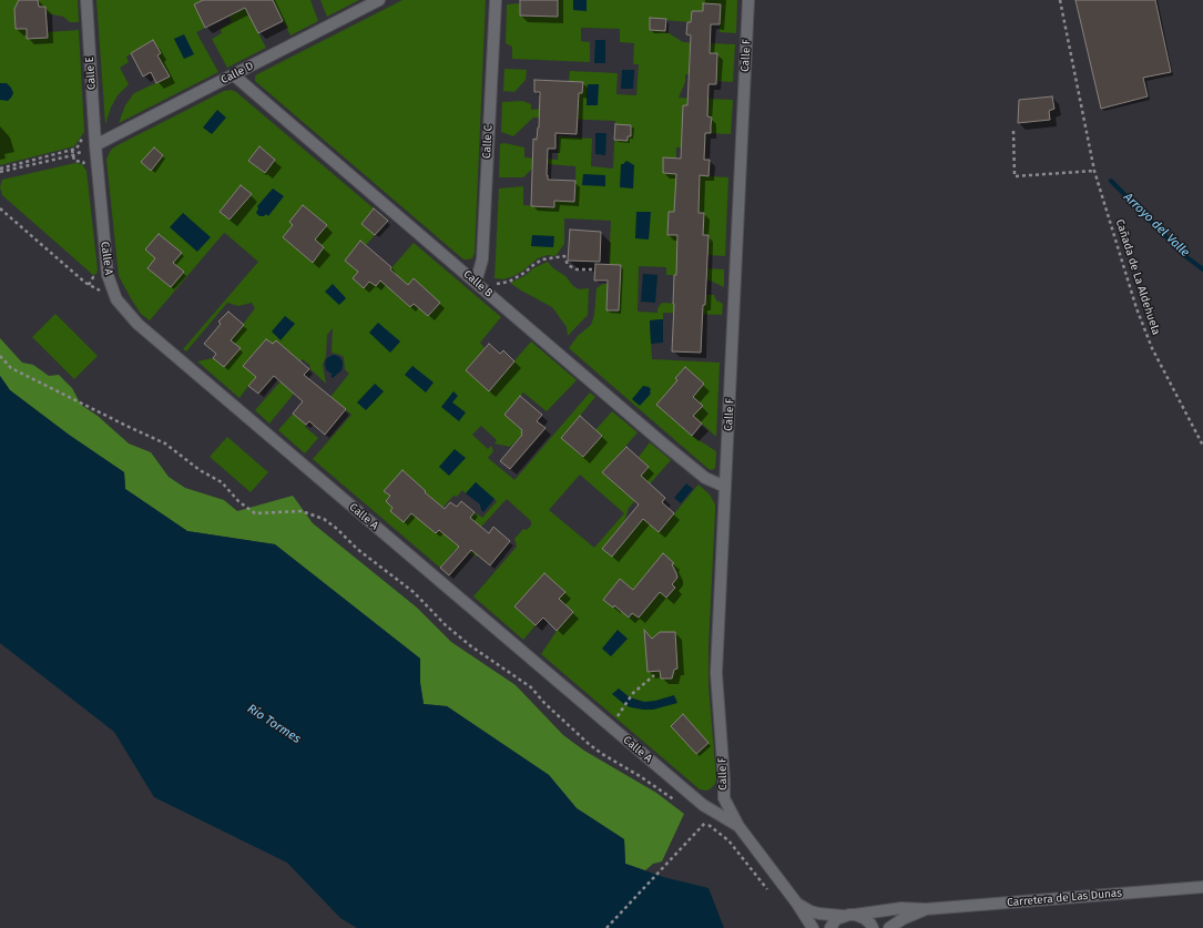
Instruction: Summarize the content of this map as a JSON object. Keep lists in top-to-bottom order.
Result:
{
  "streets": {
    "street": [
      "Calle F",
      "Calle E",
      "Calle D",
      "Calle C",
      "Calle A",
      "Calle B",
      "Carretera de Las Dunas"
    ],
    "path": ["Cañada de La Aldehuela"]
  },
  "crossings": [
    ["Calle F", "Calle A"],
    ["Calle F", "Calle B"],
    ["Calle E", "Calle D"],
    ["Calle E", "Calle A"],
    ["Calle D", "Calle A"],
    ["Calle D", "Calle B"],
    ["Calle C", "Calle B"]
  ],
  "water": ["Arroyo del Valle", "Río Tormes"]
}
